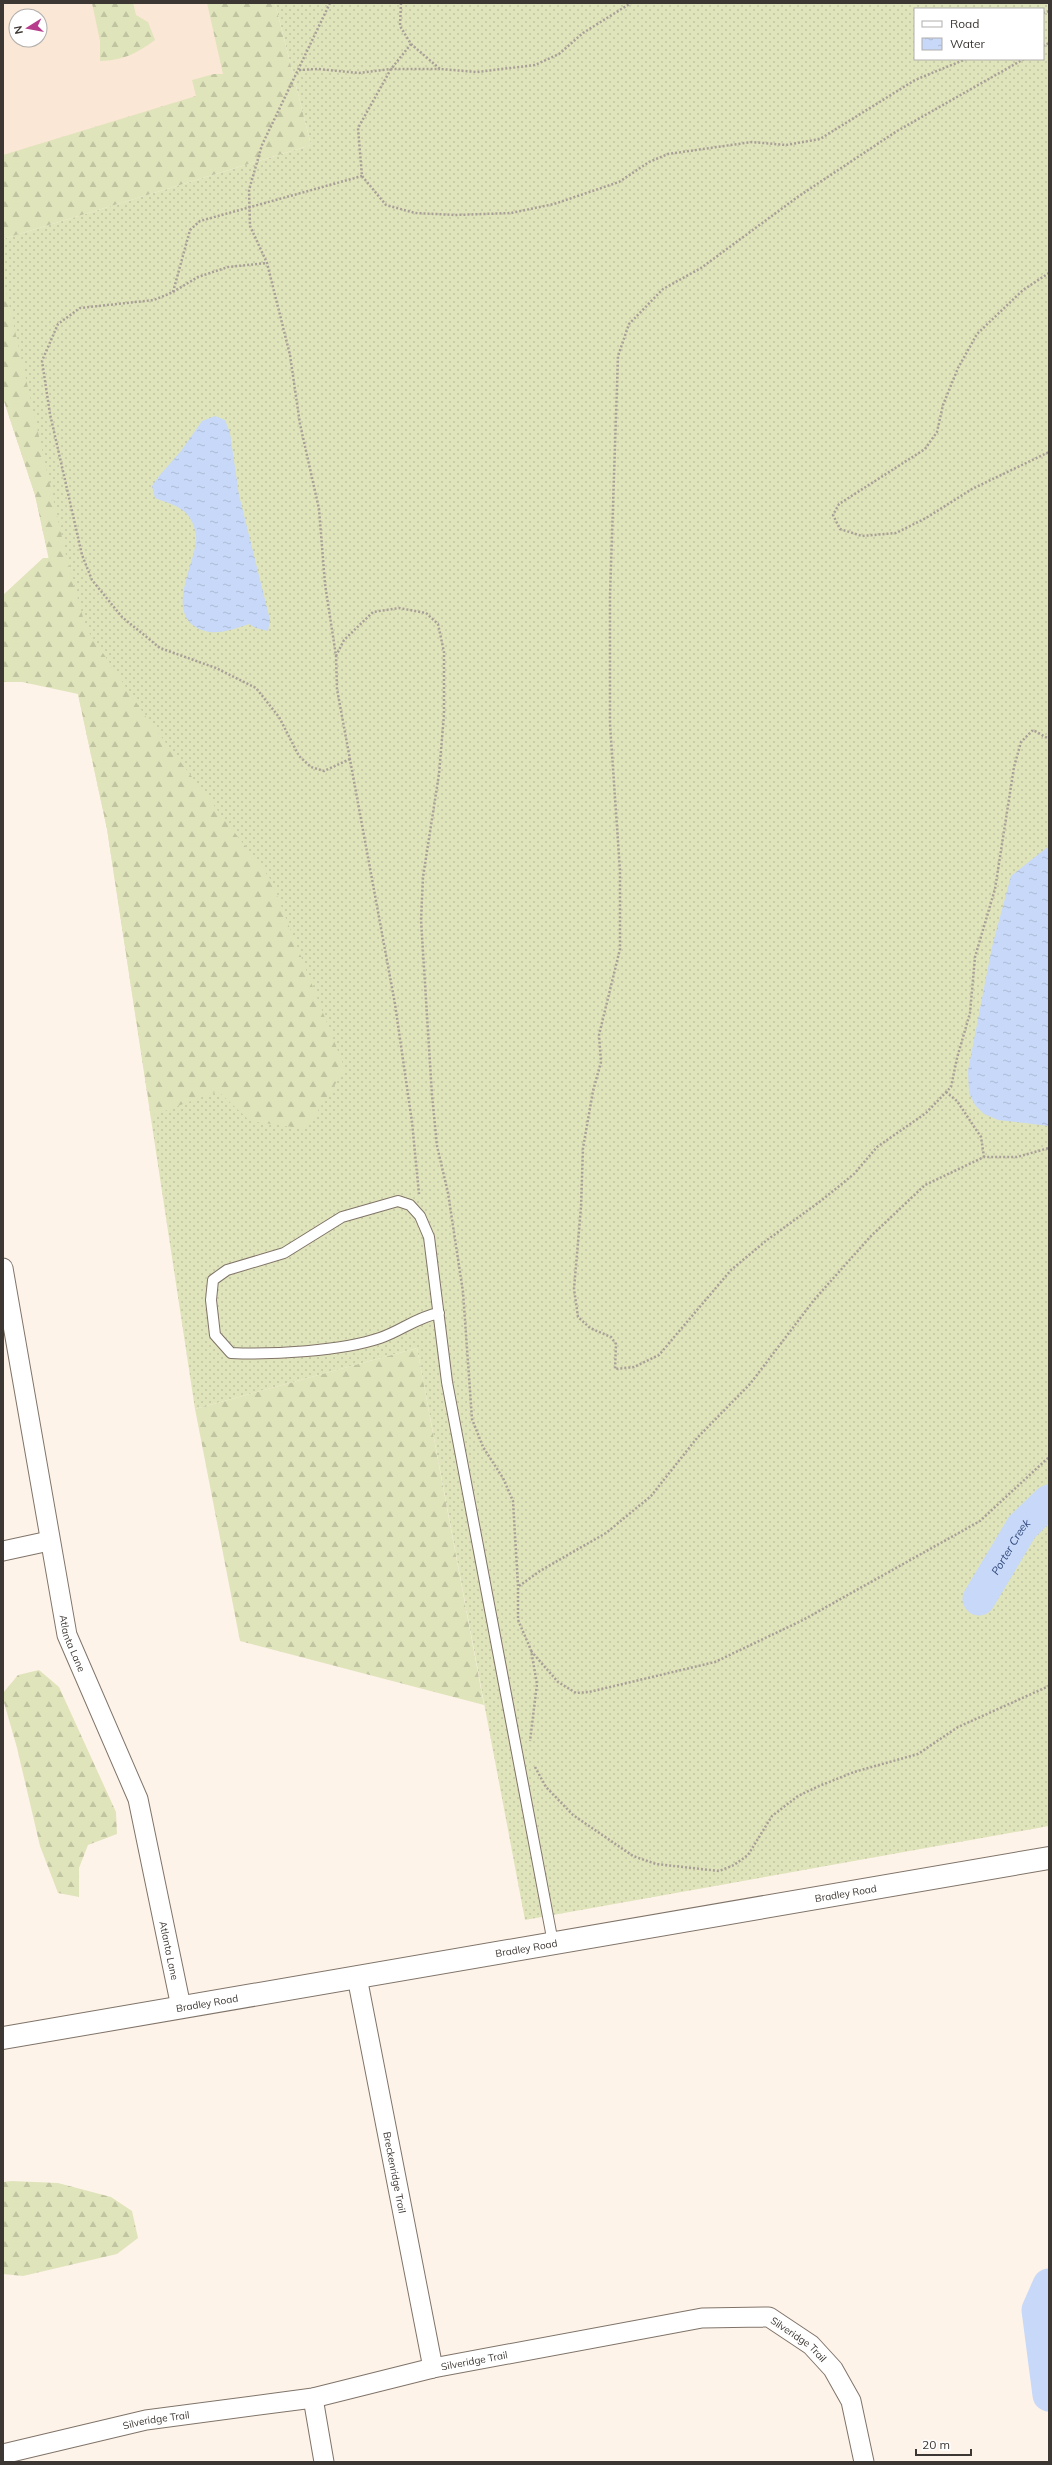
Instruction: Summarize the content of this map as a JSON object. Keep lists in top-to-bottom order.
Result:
{
  "streets": {
    "street": [
      "Atlanta Lane",
      "Bradley Road",
      "Breckenridge Trail",
      "Silveridge Trail"
    ]
  },
  "crossings": [
    ["Atlanta Lane", "Bradley Road"],
    ["Bradley Road", "Breckenridge Trail"],
    ["Breckenridge Trail", "Silveridge Trail"]
  ],
  "water": ["Porter Creek"],
  "legend": ["Road", "Water"],
  "scale_bar": "20 m",
  "north": "left"
}
